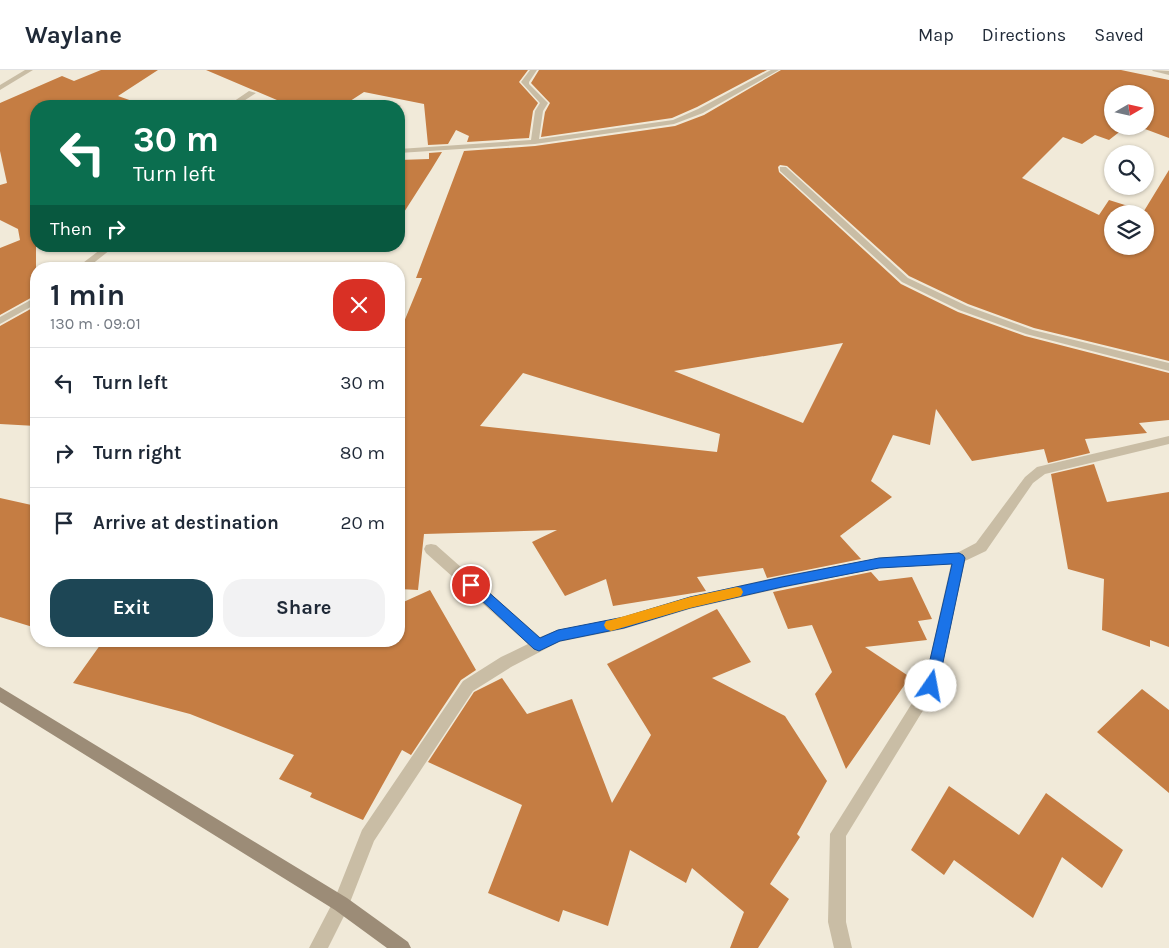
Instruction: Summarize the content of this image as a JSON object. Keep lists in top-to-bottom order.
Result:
{
  "north": "right",
  "page": {
    "header": "Waylane",
    "nav": ["Map", "Directions", "Saved"],
    "turn": ["30 m", "Turn left"],
    "then": "Then",
    "heading": ["1 min", "130 m · 09:01"],
    "list": [
      {
        "name": "Turn left",
        "value": "30 m"
      },
      {
        "name": "Turn right",
        "value": "80 m"
      },
      {
        "name": "Arrive at destination",
        "value": "20 m"
      }
    ],
    "buttons": ["Exit", "Share"]
  }
}
